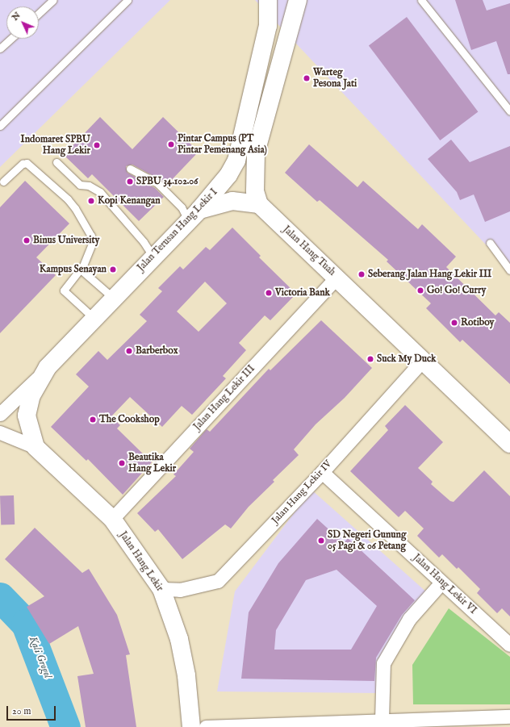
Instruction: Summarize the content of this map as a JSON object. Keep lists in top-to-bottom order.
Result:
{
  "streets": {
    "main road": ["Jalan Terusan Hang Lekir I", "Jalan Hang Tuah", "Jalan Hang Lekir"],
    "street": ["Jalan Hang Lekir III", "Jalan Hang Lekir IV", "Jalan Hang Lekir VI"]
  },
  "crossings": [
    ["Jalan Hang Tuah", "Jalan Hang Lekir III"],
    ["Jalan Hang Tuah", "Jalan Hang Lekir IV"],
    ["Jalan Hang Lekir III", "Jalan Hang Lekir"],
    ["Jalan Hang Lekir IV", "Jalan Hang Lekir"],
    ["Jalan Hang Lekir IV", "Jalan Hang Lekir VI"]
  ],
  "water": ["Kali Grogol"],
  "places": [
    "Warteg Pesona Jati",
    "Pintar Campus (PT Pintar Pemenang Asia)",
    "Indomaret SPBU Hang Lekir",
    "SPBU 34.102.06",
    "Kopi Kenangan",
    "Binus University",
    "Kampus Senayan",
    "Seberang Jalan Hang Lekir III",
    "Go! Go! Curry",
    "Victoria Bank",
    "Rotiboy",
    "Barberbox",
    "Suck My Duck",
    "The Cookshop",
    "Beautika Hang Lekir",
    "SD Negeri Gunung 05 Pagi & 06 Petang"
  ],
  "scale_bar": "20 m",
  "north": "top left"
}
